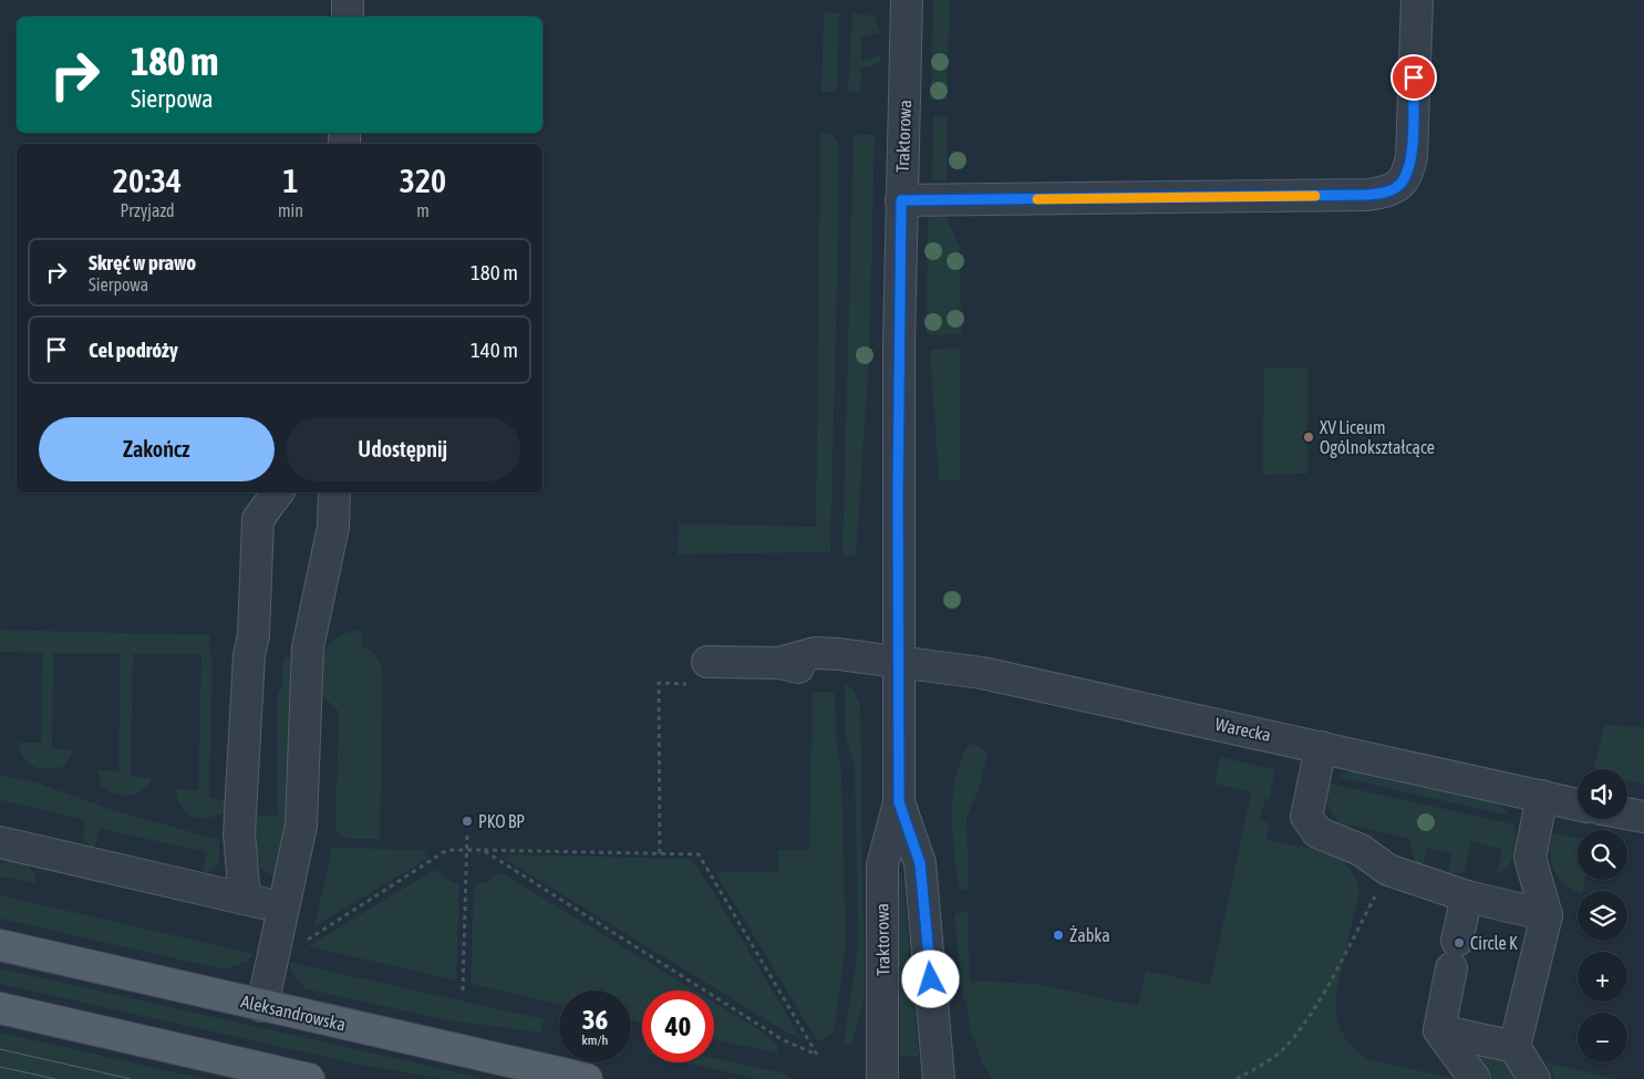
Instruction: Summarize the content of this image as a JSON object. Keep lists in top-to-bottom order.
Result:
{
  "streets": {
    "main road": ["Aleksandrowska"],
    "street": ["Traktorowa", "Warecka"]
  },
  "crossings": [
    ["Traktorowa", "Warecka"]
  ],
  "places": [
    "XV Liceum Ogólnokształcące",
    "PKO BP",
    "Żabka",
    "Circle K"
  ],
  "page": {
    "turn": ["180 m", "Sierpowa"],
    "eta": [
      "20:34",
      "Przyjazd",
      "1",
      "min",
      "320",
      "m"
    ],
    "list": [
      {
        "name": "Skręć w prawo",
        "note": "Sierpowa",
        "value": "180 m"
      },
      {
        "name": "Cel podróży",
        "value": "140 m"
      }
    ],
    "buttons": ["Zakończ", "Udostępnij"],
    "map_buttons": ["+", "−"],
    "speed": "36 km/h",
    "limit": "40"
  }
}
